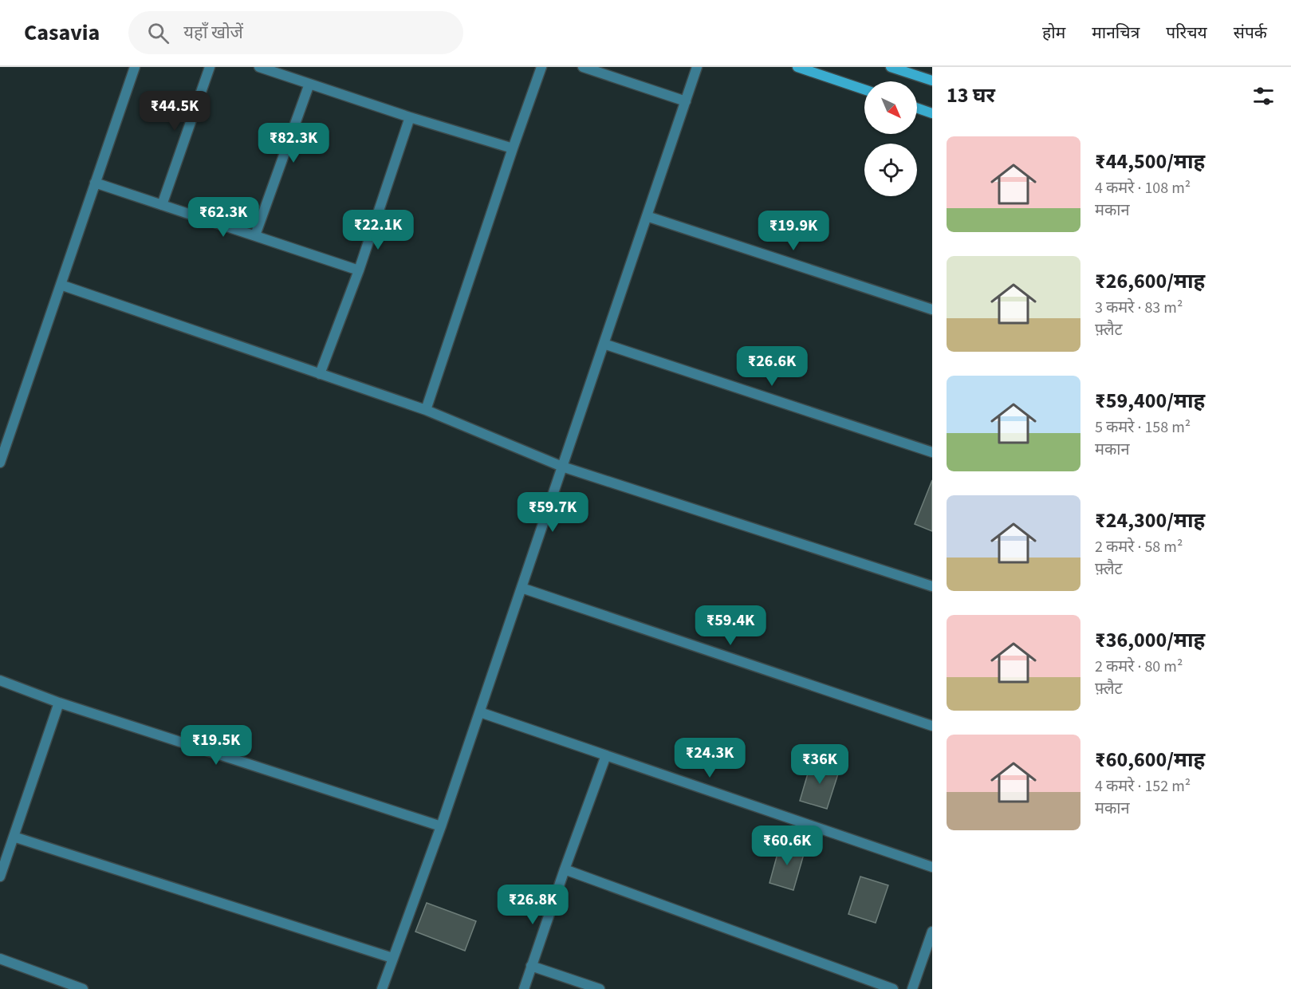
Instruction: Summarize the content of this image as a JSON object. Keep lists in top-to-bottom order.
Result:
{
  "north": "bottom right",
  "page": {
    "header": "Casavia",
    "search": "यहाँ खोजें",
    "nav": [
      "होम",
      "मानचित्र",
      "परिचय",
      "संपर्क"
    ],
    "heading": "13 घर",
    "price": [
      "₹44.5K",
      "₹82.3K",
      "₹62.3K",
      "₹22.1K",
      "₹19.9K",
      "₹26.6K",
      "₹59.7K",
      "₹59.4K",
      "₹19.5K",
      "₹24.3K",
      "₹36K",
      "₹60.6K",
      "₹26.8K"
    ],
    "list": [
      {
        "name": "₹44,500/माह",
        "note": "4 कमरे · 108 m² · मकान"
      },
      {
        "name": "₹26,600/माह",
        "note": "3 कमरे · 83 m² · फ़्लैट"
      },
      {
        "name": "₹59,400/माह",
        "note": "5 कमरे · 158 m² · मकान"
      },
      {
        "name": "₹24,300/माह",
        "note": "2 कमरे · 58 m² · फ़्लैट"
      },
      {
        "name": "₹36,000/माह",
        "note": "2 कमरे · 80 m² · फ़्लैट"
      },
      {
        "name": "₹60,600/माह",
        "note": "4 कमरे · 152 m² · मकान"
      }
    ]
  }
}
